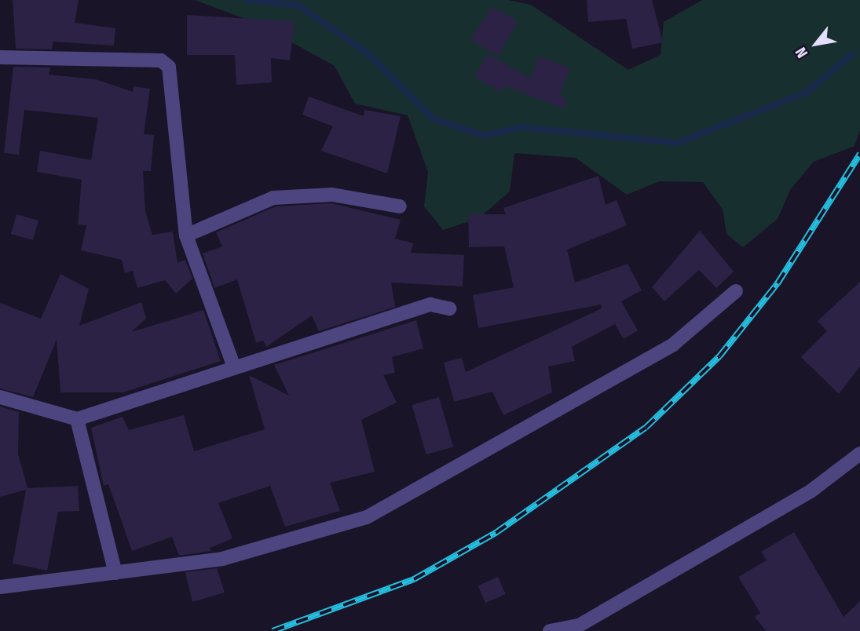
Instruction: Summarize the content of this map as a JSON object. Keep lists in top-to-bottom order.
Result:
{
  "north": "bottom left"
}
